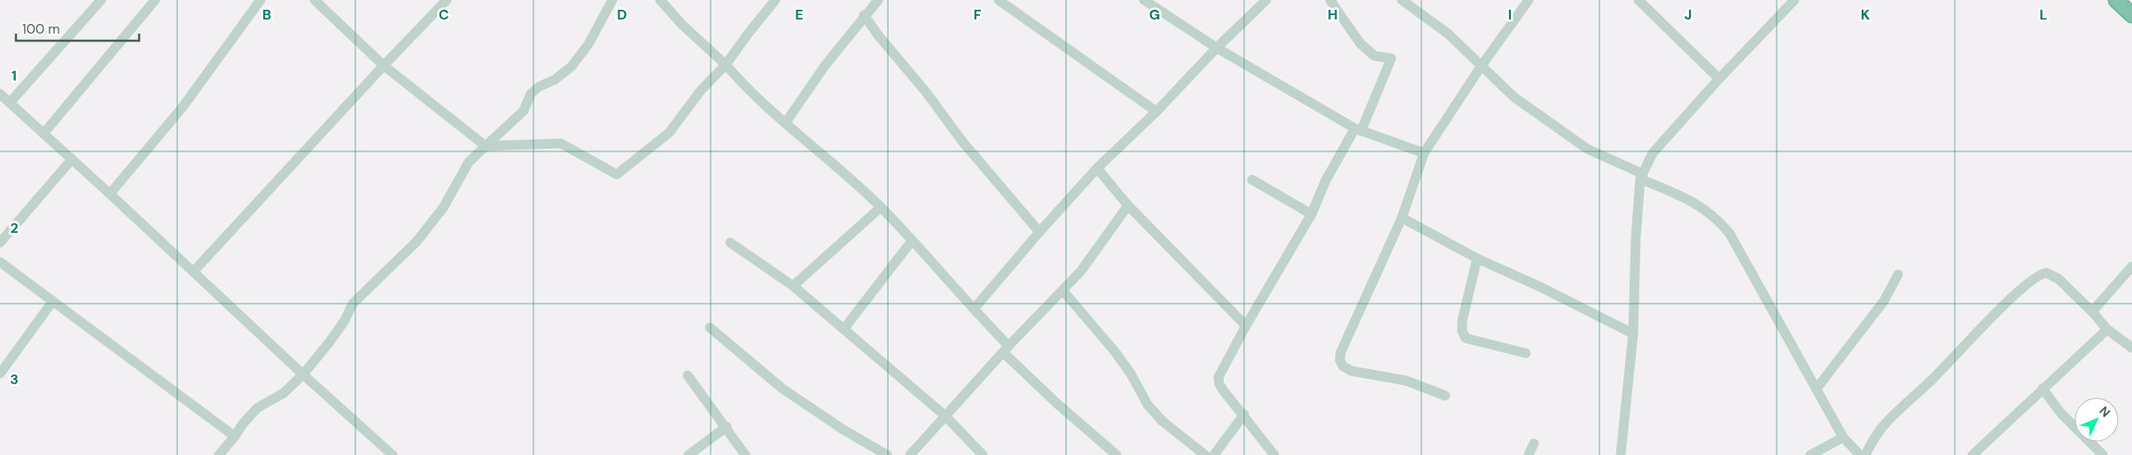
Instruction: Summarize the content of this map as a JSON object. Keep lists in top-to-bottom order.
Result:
{
  "scale_bar": "100 m",
  "north": "top right",
  "grid": {
    "columns": [
      "B",
      "C",
      "D",
      "E",
      "F",
      "G",
      "H",
      "I",
      "J",
      "K",
      "L"
    ],
    "rows": ["1", "2", "3"]
  }
}
